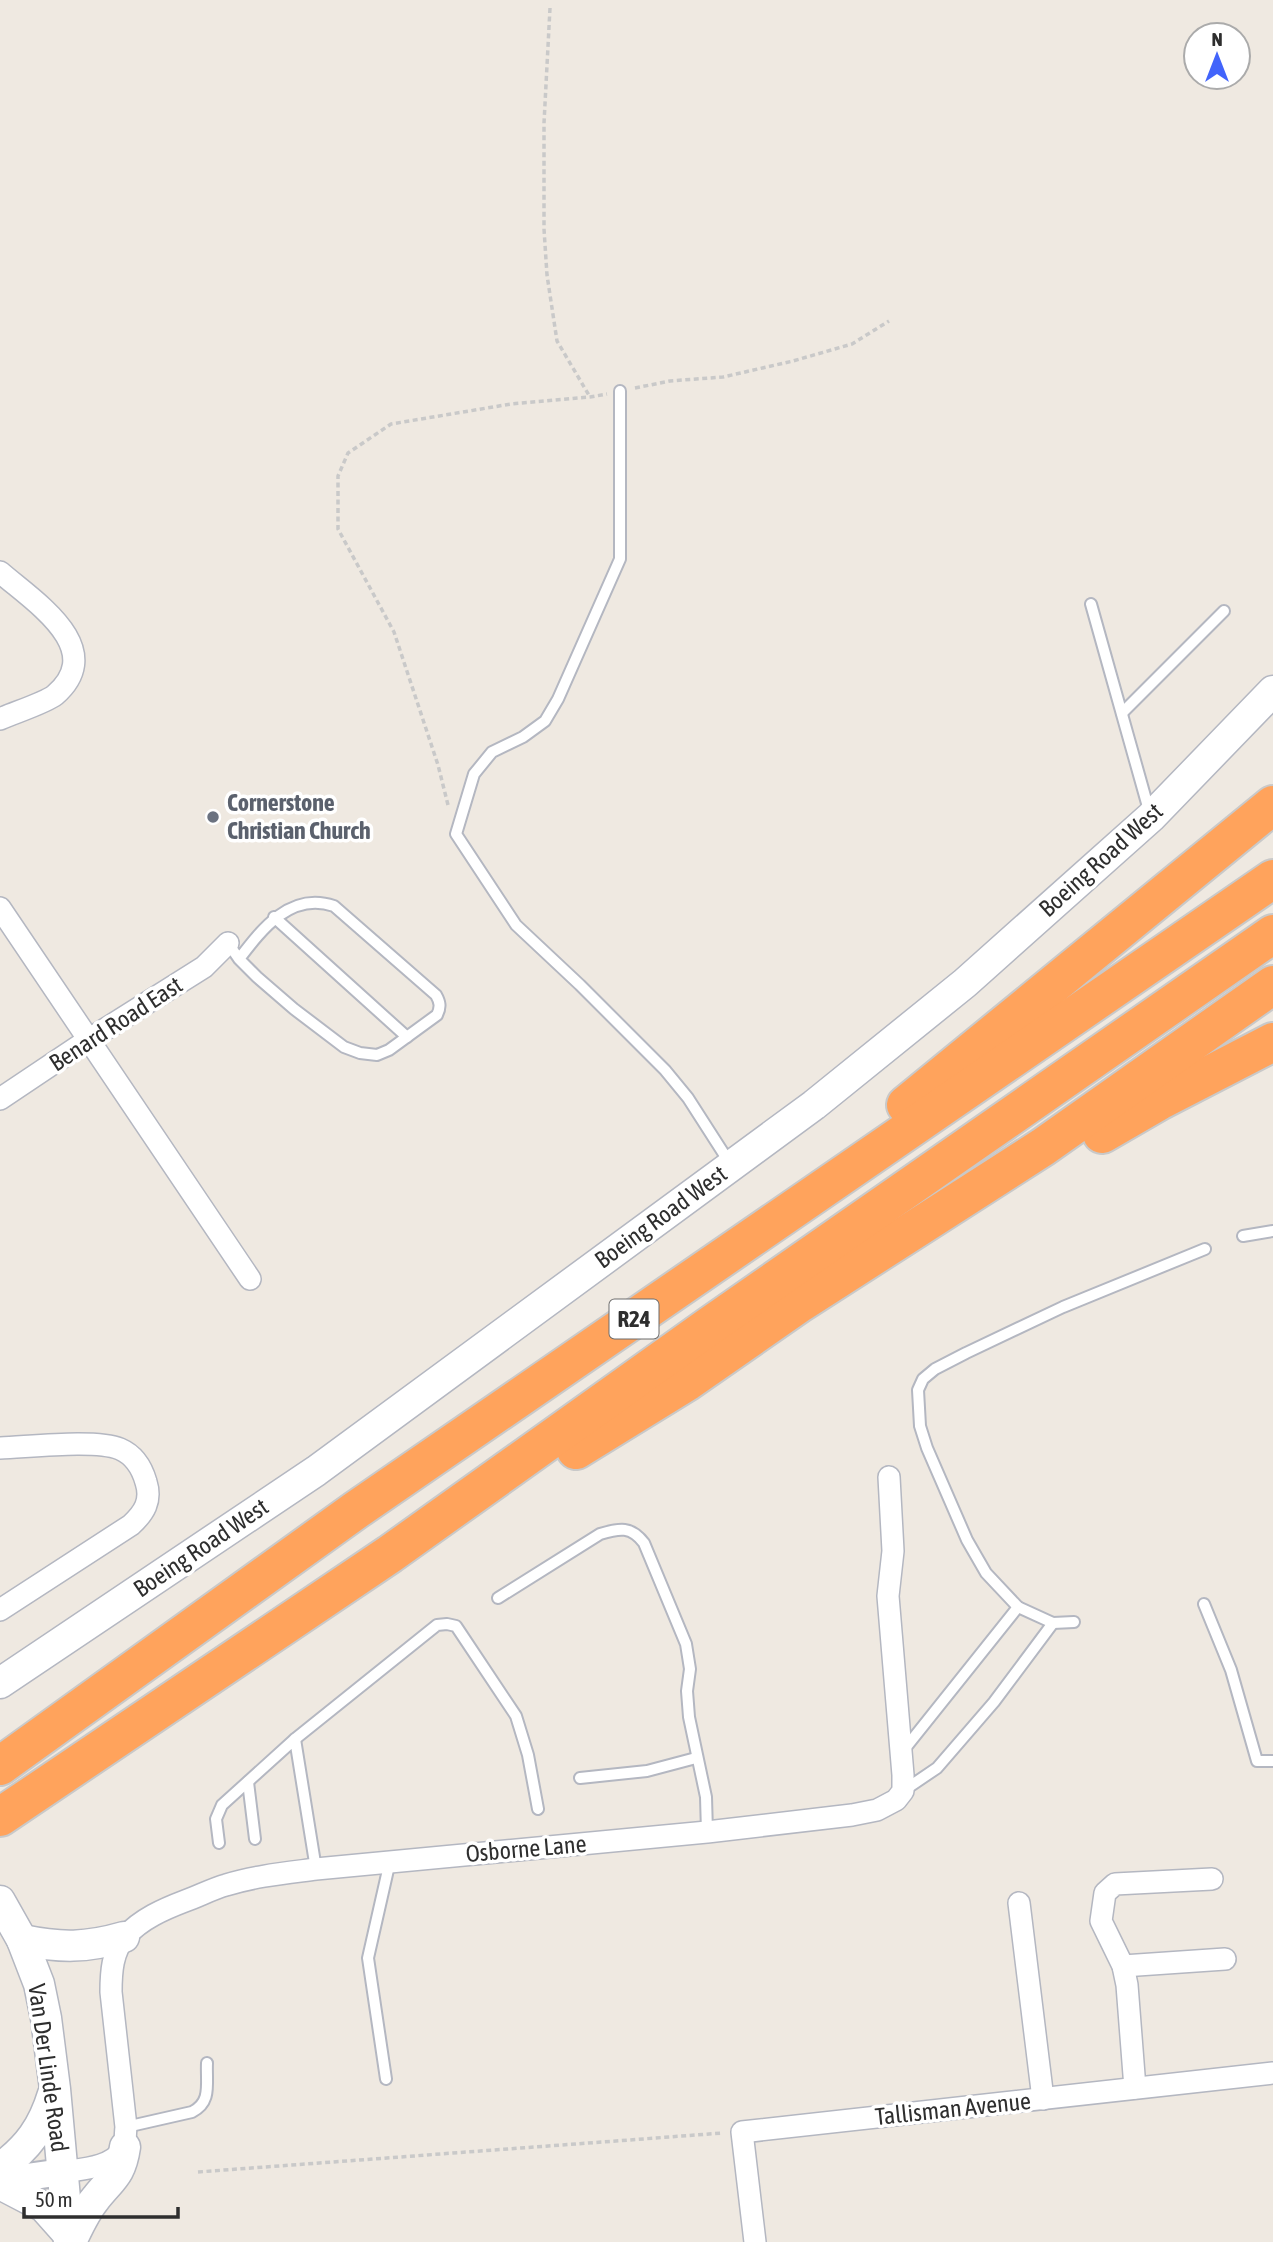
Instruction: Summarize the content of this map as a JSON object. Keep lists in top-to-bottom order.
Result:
{
  "streets": {
    "highway": ["R24"],
    "main road": ["Boeing Road West", "Van Der Linde Road"],
    "street": ["Benard Road East", "Osborne Lane", "Tallisman Avenue"]
  },
  "places": ["Cornerstone Christian Church"],
  "scale_bar": "50 m",
  "north": "top"
}
